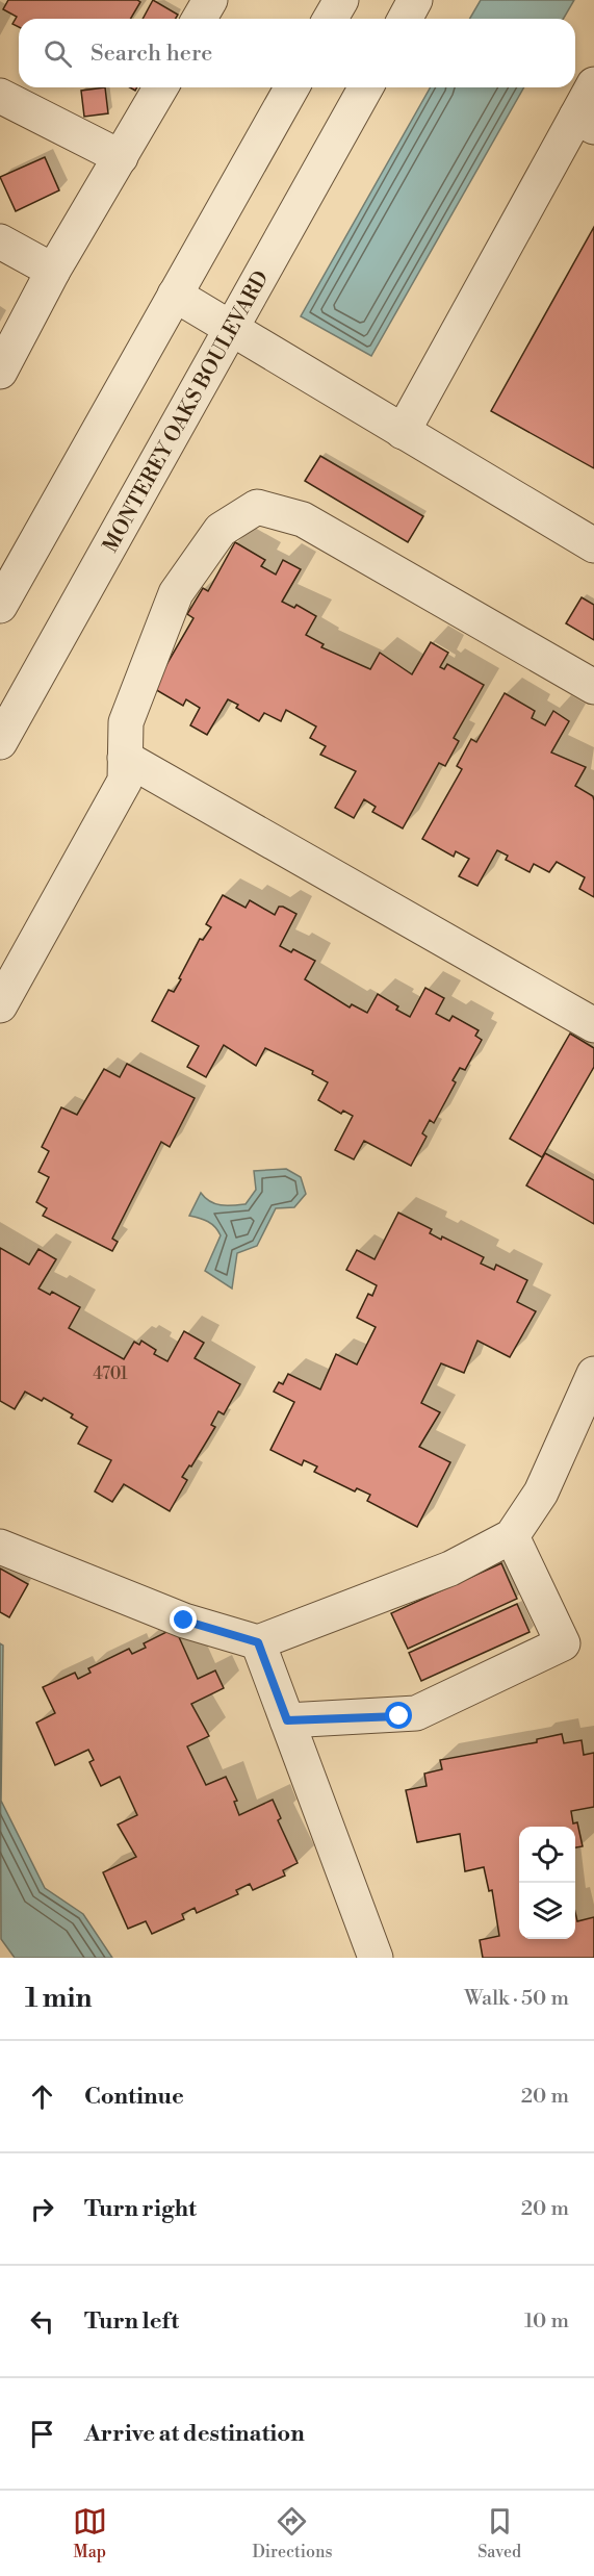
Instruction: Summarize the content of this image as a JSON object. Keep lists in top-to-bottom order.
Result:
{
  "streets": {
    "street": ["MONTEREY OAKS BOULEVARD"]
  },
  "house_numbers": ["4701"],
  "page": {
    "search": "Search here",
    "heading": ["1 min", "Walk · 50 m"],
    "list": [
      ["Continue", "20 m"],
      ["Turn right", "20 m"],
      ["Turn left", "10 m"],
      "Arrive at destination"
    ],
    "nav": ["Map", "Directions", "Saved"]
  }
}
